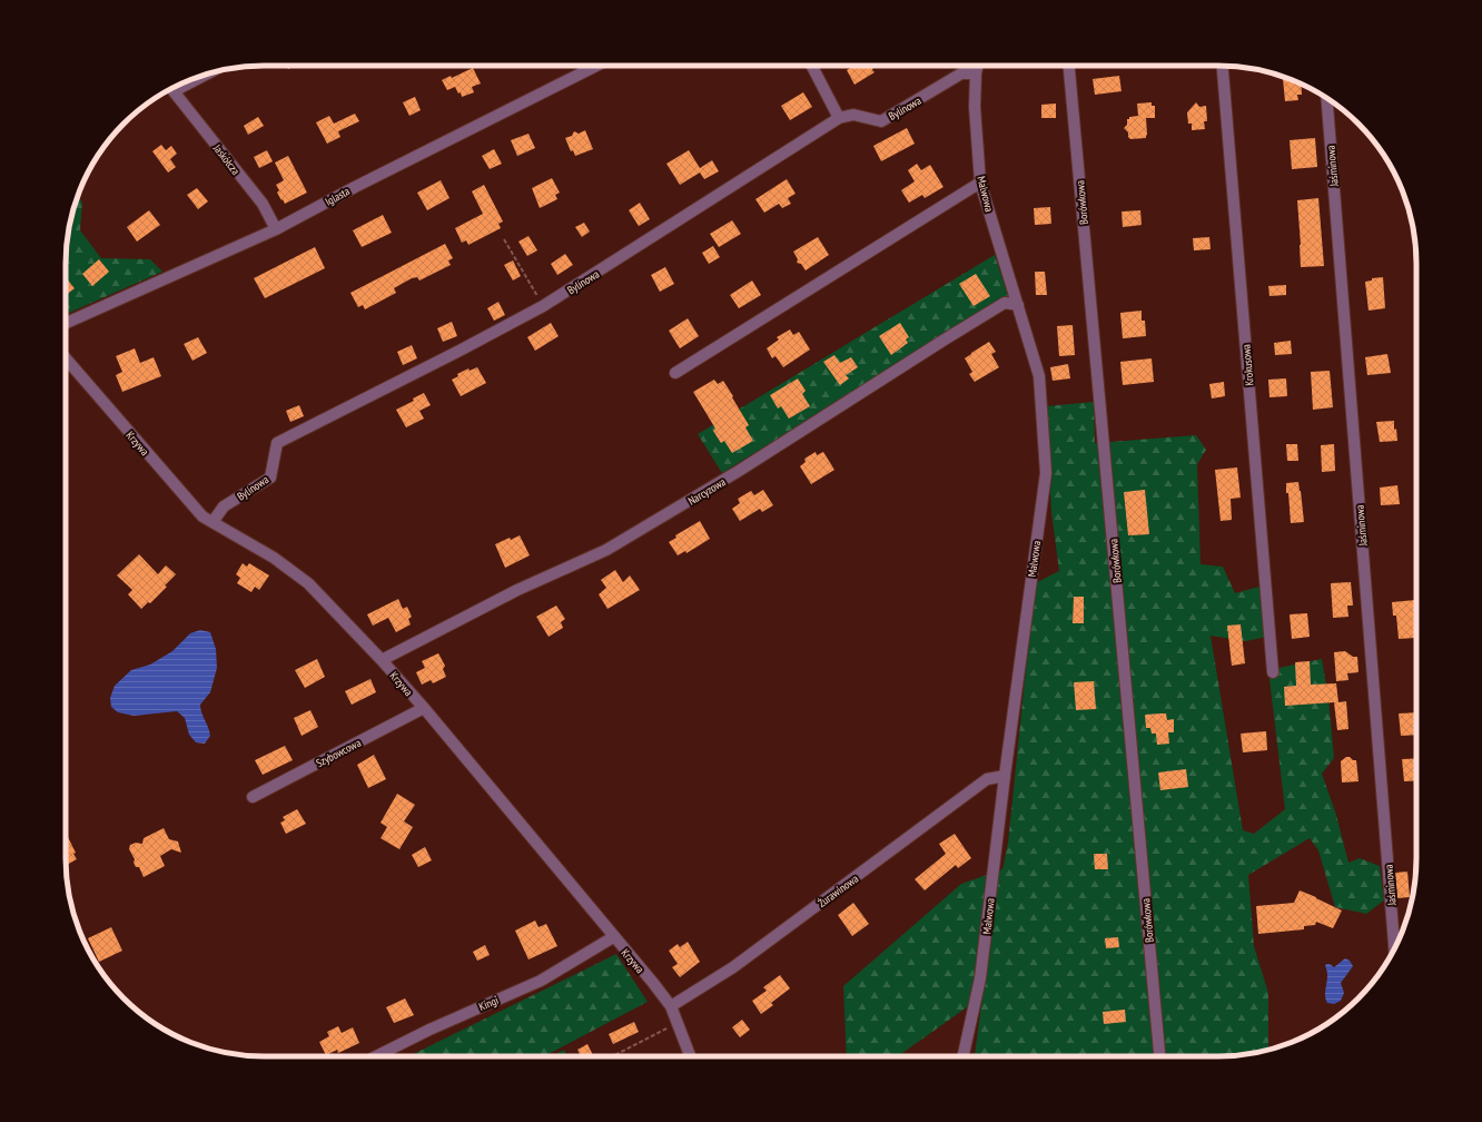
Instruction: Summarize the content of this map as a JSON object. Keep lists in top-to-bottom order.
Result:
{
  "streets": {
    "street": [
      "Bylinowa",
      "Jaskółcza",
      "Jaśminowa",
      "Malwowa",
      "Iglasta",
      "Borówkowa",
      "Krokusowa",
      "Krzywa",
      "Narcyzowa",
      "Szybowcowa",
      "Żurawinowa",
      "Kingi"
    ]
  },
  "crossings": [
    ["Bylinowa", "Malwowa"],
    ["Bylinowa", "Krzywa"],
    ["Jaskółcza", "Iglasta"],
    ["Malwowa", "Narcyzowa"],
    ["Malwowa", "Żurawinowa"],
    ["Krzywa", "Narcyzowa"],
    ["Krzywa", "Szybowcowa"],
    ["Krzywa", "Żurawinowa"],
    ["Krzywa", "Kingi"]
  ]
}
